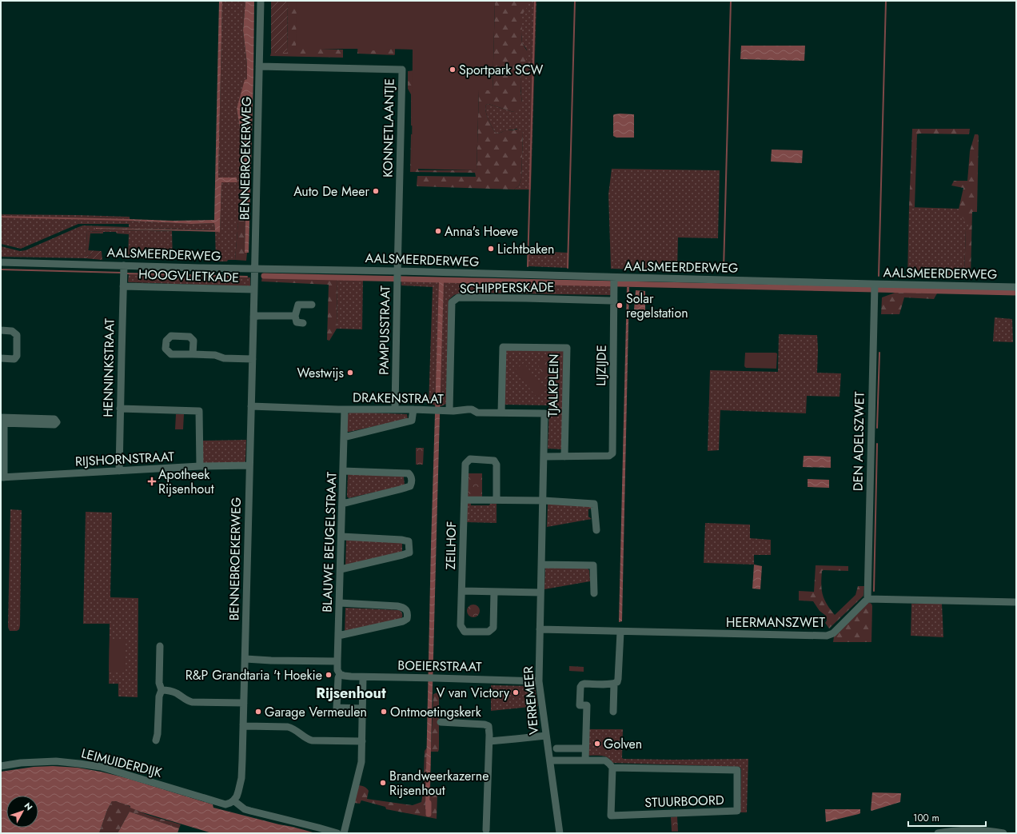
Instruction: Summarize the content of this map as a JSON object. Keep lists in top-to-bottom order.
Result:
{
  "streets": {
    "street": [
      "KONNETLAANTJE",
      "BENNEBROEKERWEG",
      "AALSMEERDERWEG",
      "HOOGVLIETKADE",
      "SCHIPPERSKADE",
      "PAMPUSSTRAAT",
      "LIJZIJDE",
      "HENNINKSTRAAT",
      "TJALKPLEIN",
      "DRAKENSTRAAT",
      "DEN ADELSZWET",
      "RIJSHORNSTRAAT",
      "BLAUWE BEUGELSTRAAT",
      "ZEILHOF",
      "HEERMANSZWET",
      "BOEIERSTRAAT",
      "VERREMEER",
      "LEIMUIDERDIJK",
      "STUURBOORD"
    ]
  },
  "crossings": [
    ["KONNETLAANTJE", "BENNEBROEKERWEG"],
    ["KONNETLAANTJE", "AALSMEERDERWEG"],
    ["KONNETLAANTJE", "PAMPUSSTRAAT"],
    ["BENNEBROEKERWEG", "AALSMEERDERWEG"],
    ["BENNEBROEKERWEG", "HOOGVLIETKADE"],
    ["BENNEBROEKERWEG", "DRAKENSTRAAT"],
    ["BENNEBROEKERWEG", "RIJSHORNSTRAAT"],
    ["BENNEBROEKERWEG", "LEIMUIDERDIJK"],
    ["AALSMEERDERWEG", "PAMPUSSTRAAT"],
    ["AALSMEERDERWEG", "LIJZIJDE"],
    ["AALSMEERDERWEG", "HENNINKSTRAAT"],
    ["AALSMEERDERWEG", "DEN ADELSZWET"],
    ["HOOGVLIETKADE", "HENNINKSTRAAT"],
    ["SCHIPPERSKADE", "LIJZIJDE"],
    ["SCHIPPERSKADE", "DRAKENSTRAAT"],
    ["PAMPUSSTRAAT", "DRAKENSTRAAT"],
    ["LIJZIJDE", "TJALKPLEIN"],
    ["HENNINKSTRAAT", "RIJSHORNSTRAAT"],
    ["TJALKPLEIN", "DRAKENSTRAAT"],
    ["DRAKENSTRAAT", "BLAUWE BEUGELSTRAAT"],
    ["DRAKENSTRAAT", "VERREMEER"],
    ["DEN ADELSZWET", "HEERMANSZWET"],
    ["BLAUWE BEUGELSTRAAT", "BOEIERSTRAAT"],
    ["HEERMANSZWET", "VERREMEER"],
    ["BOEIERSTRAAT", "VERREMEER"],
    ["VERREMEER", "STUURBOORD"]
  ],
  "districts": ["Rijsenhout"],
  "places": {
    "other": [
      "Sportpark SCW",
      "Auto De Meer",
      "Anna's Hoeve",
      "Lichtbaken",
      "Solar regelstation",
      "Westwijs",
      "R&P Grandtaria 't Hoekie",
      "V van Victory",
      "Garage Vermeulen",
      "Ontmoetingskerk",
      "Golven",
      "Brandweerkazerne Rijsenhout"
    ],
    "health": ["Apotheek Rijsenhout"]
  },
  "scale_bar": "100 m",
  "north": "top right"
}
